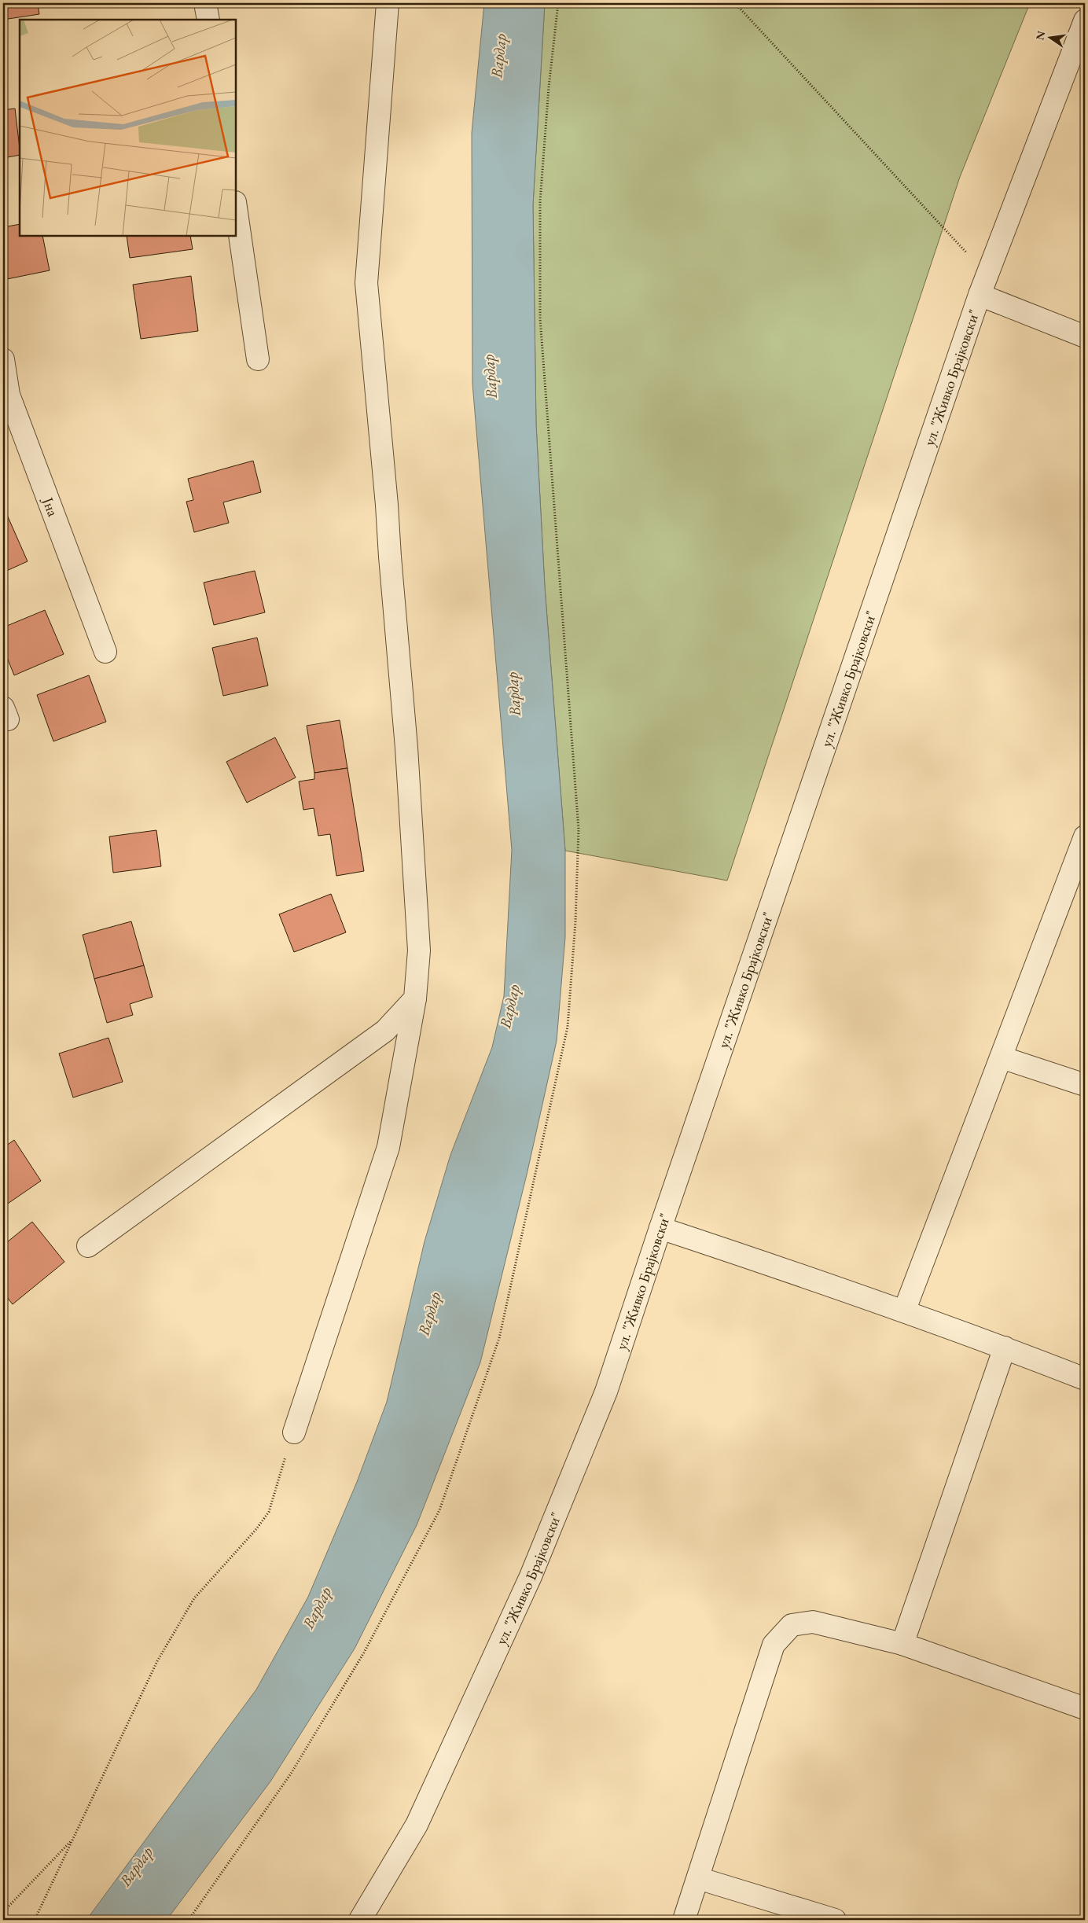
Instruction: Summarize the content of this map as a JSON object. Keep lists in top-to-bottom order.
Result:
{
  "streets": {
    "street": ["ул. \"Живко Брајковски\"", "Јна"]
  },
  "water": ["Вардар"],
  "north": "left"
}
